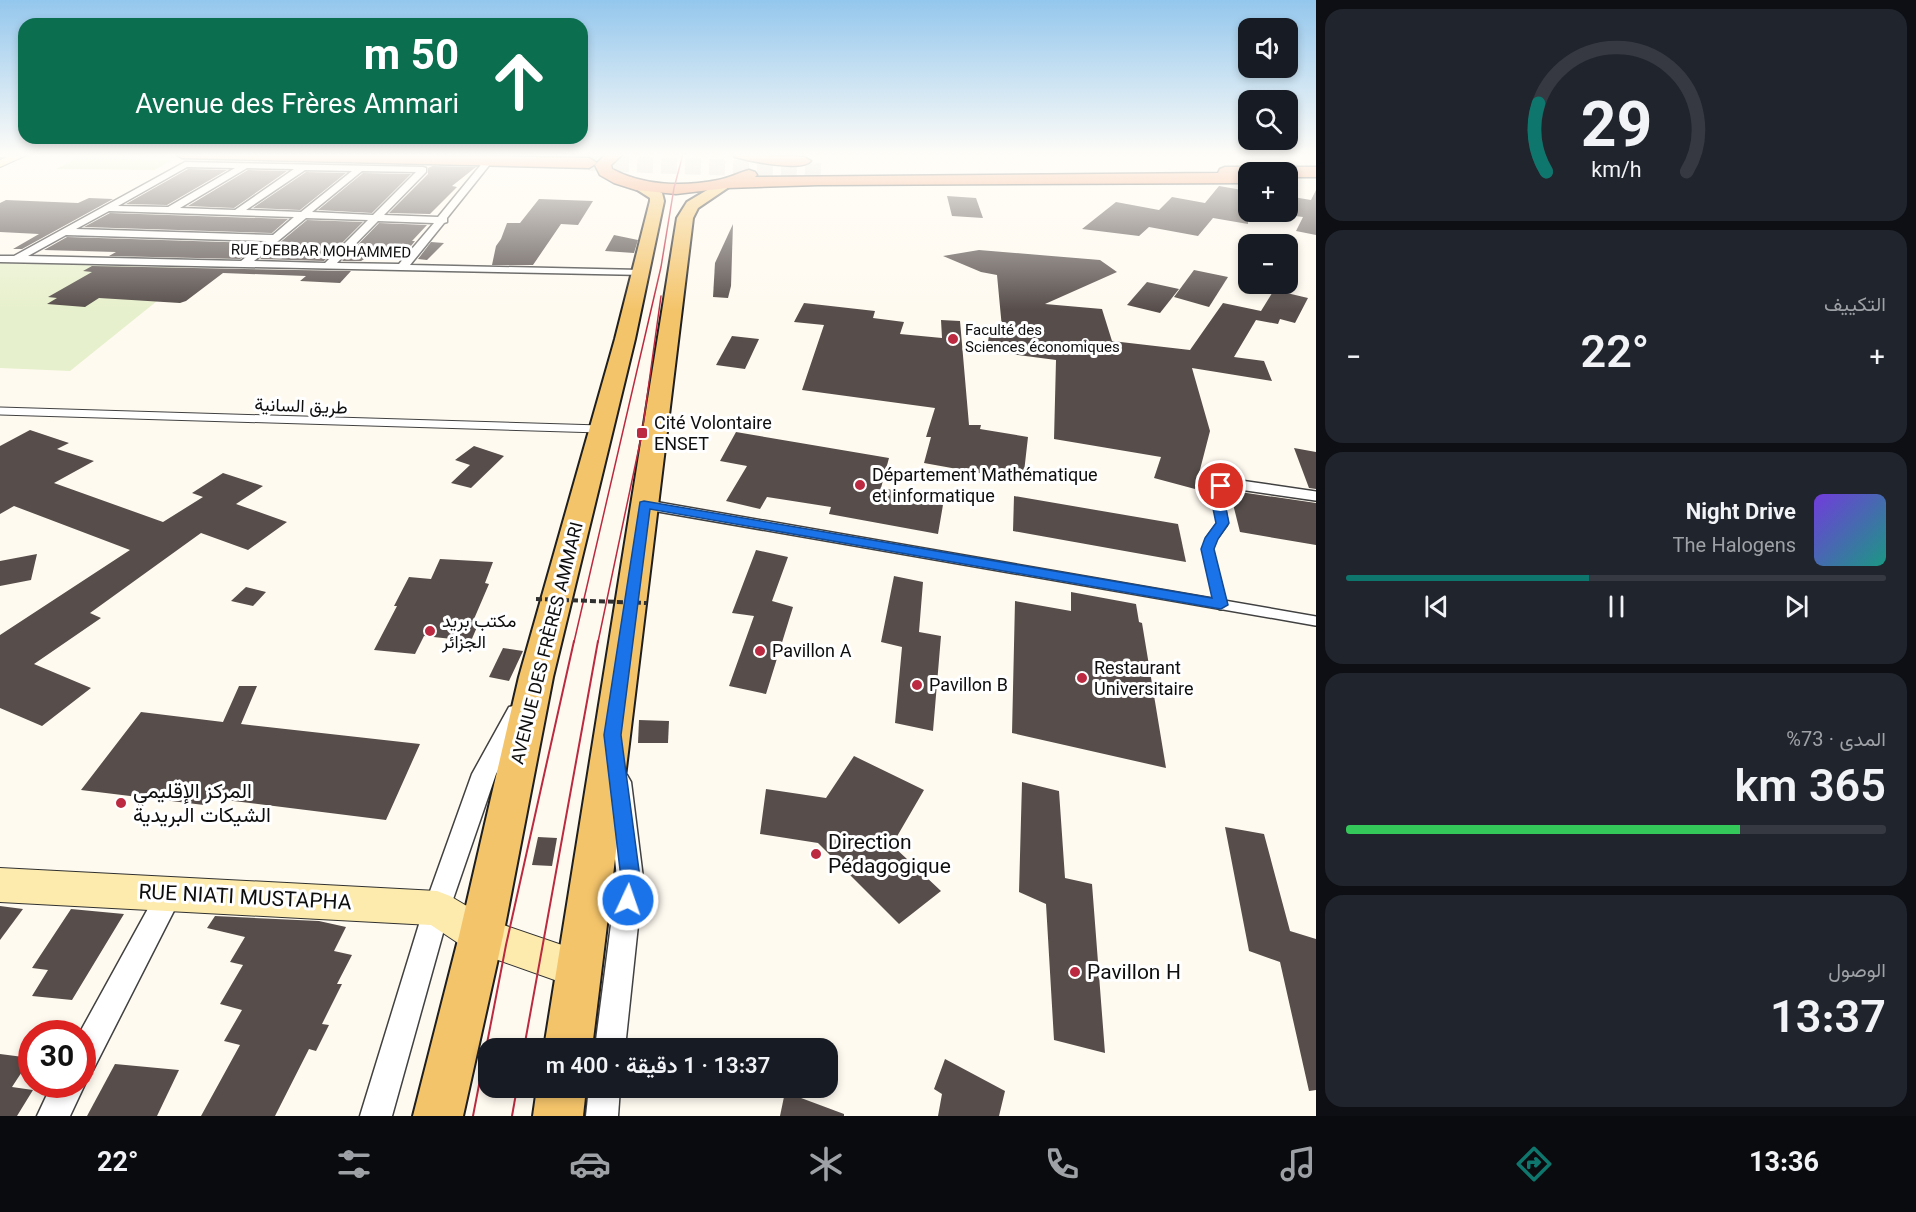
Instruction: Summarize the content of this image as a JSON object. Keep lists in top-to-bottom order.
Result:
{
  "streets": {
    "main road": ["AVENUE DES FRÈRES AMMARI", "RUE NIATI MUSTAPHA"],
    "street": ["RUE DEBBAR MOHAMMED"],
    "lane": ["طريق السانية"]
  },
  "crossings": [
    ["RUE DEBBAR MOHAMMED", "AVENUE DES FRÈRES AMMARI"],
    ["طريق السانية", "AVENUE DES FRÈRES AMMARI"],
    ["AVENUE DES FRÈRES AMMARI", "RUE NIATI MUSTAPHA"]
  ],
  "places": {
    "other": [
      "Faculté des Sciences économiques",
      "Département Mathématique et informatique",
      "مكتب بريد الجزائر",
      "Pavillon A",
      "Restaurant Universitaire",
      "Pavillon B",
      "المركز الإقليمي الشيكات البريدية",
      "Direction Pédagogique",
      "Pavillon H"
    ],
    "transit": ["Cité Volontaire ENSET"]
  },
  "page": {
    "map_buttons": ["+", "−"],
    "turn": ["50 m", "Avenue des Frères Ammari"],
    "tile": [
      "التكييف",
      ["المدى · 73%", "365 km"],
      ["الوصول", "13:37"]
    ],
    "heat": ["−", "22°", "+"],
    "song": ["Night Drive", "The Halogens"],
    "limit": "30",
    "trip": "13:37 · 1 دقيقة · 400 m",
    "tabs": ["13:36", "22°"],
    "gauge": ["29", "km/h"]
  }
}
